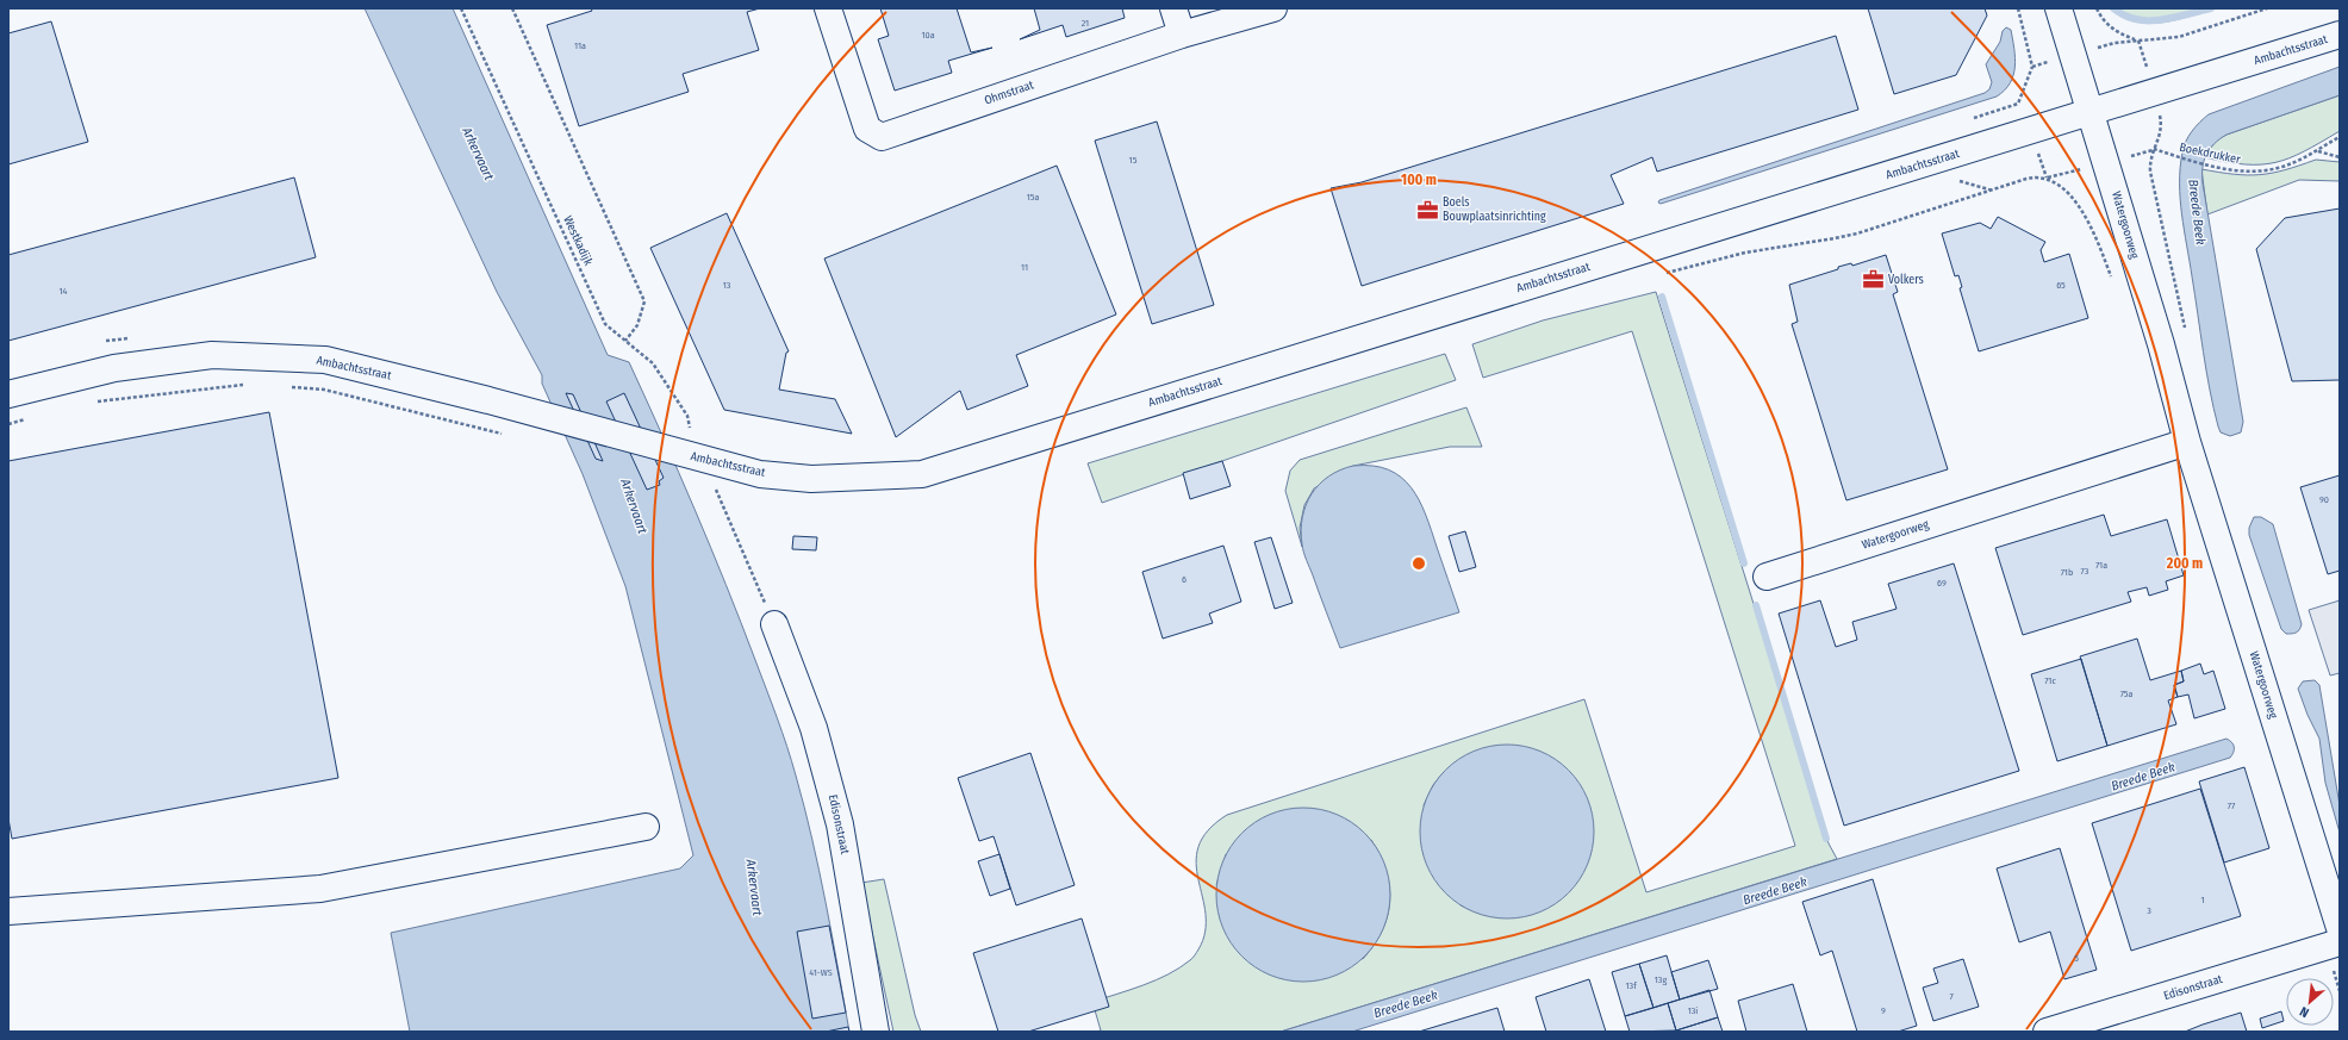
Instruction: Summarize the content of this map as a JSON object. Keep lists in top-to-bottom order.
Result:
{
  "streets": {
    "street": [
      "Ambachtsstraat",
      "Ohmstraat",
      "Watergoorweg",
      "Edisonstraat"
    ],
    "path": ["Boekdrukker", "Westkadijk"]
  },
  "crossings": [
    ["Ambachtsstraat", "Watergoorweg"],
    ["Ambachtsstraat", "Westkadijk"],
    ["Westkadijk", "Edisonstraat"]
  ],
  "water": ["Arkervaart", "Breede Beek"],
  "places": {
    "office": ["Boels Bouwplaatsinrichting", "Volkers"]
  },
  "house_numbers": [
    "21",
    "10a",
    "11a",
    "15",
    "15a",
    "11",
    "13",
    "65",
    "14",
    "90",
    "71a",
    "73",
    "71b",
    "6",
    "69",
    "71c",
    "75a",
    "77",
    "1",
    "3",
    "5",
    "41-WS",
    "13g",
    "13f",
    "7",
    "13i",
    "9"
  ],
  "north": "bottom left",
  "rings": ["100 m", "200 m"]
}
